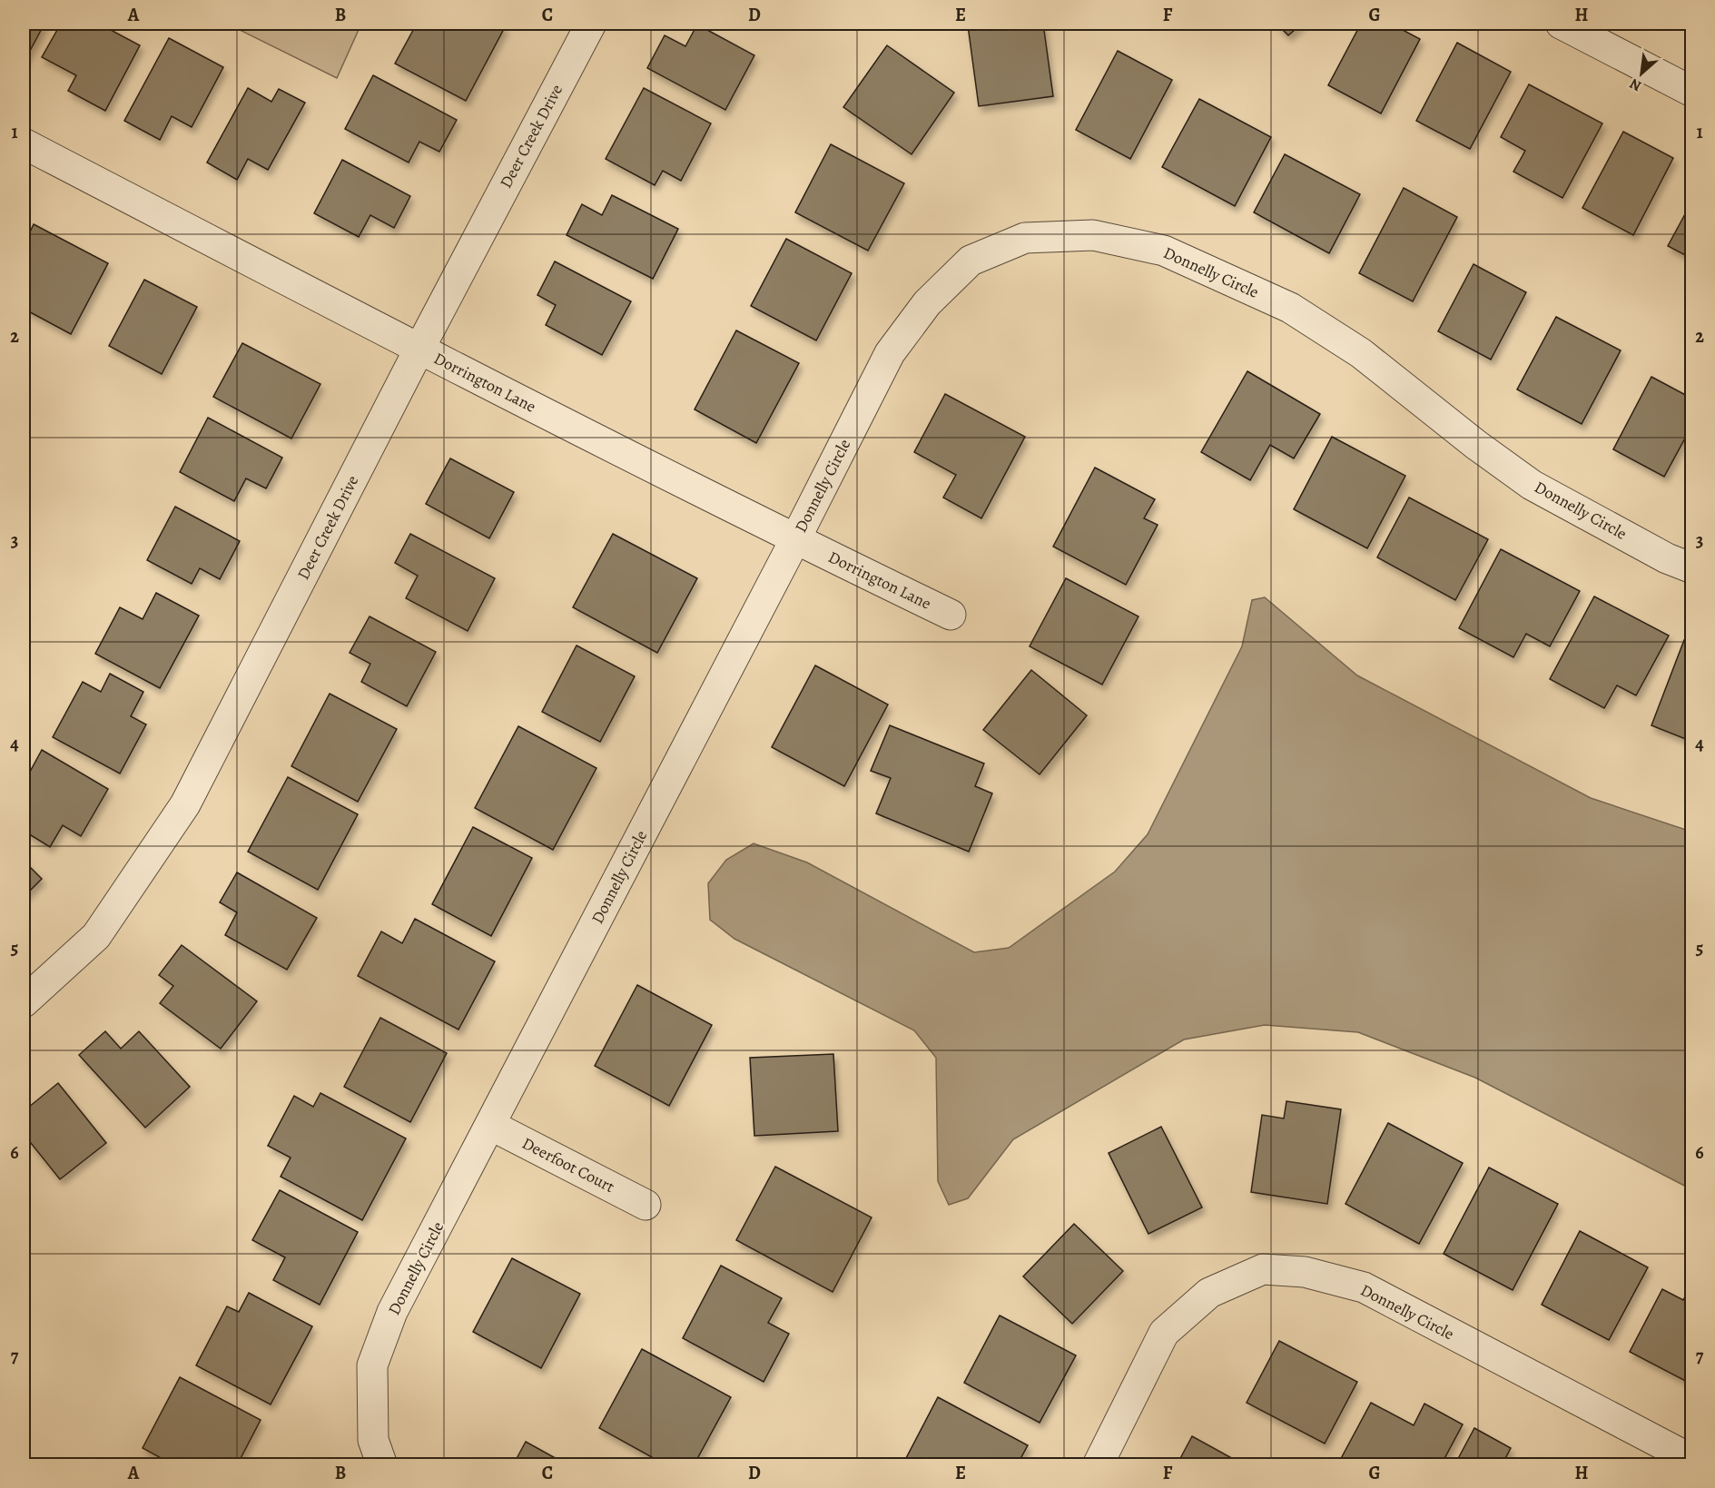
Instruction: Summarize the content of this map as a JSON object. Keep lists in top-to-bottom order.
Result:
{
  "streets": {
    "street": [
      "Deer Creek Drive",
      "Donnelly Circle",
      "Dorrington Lane",
      "Deerfoot Court"
    ]
  },
  "crossings": [
    ["Deer Creek Drive", "Dorrington Lane"],
    ["Donnelly Circle", "Dorrington Lane"],
    ["Donnelly Circle", "Deerfoot Court"]
  ],
  "north": "bottom left",
  "grid": {
    "columns": [
      "A",
      "B",
      "C",
      "D",
      "E",
      "F",
      "G",
      "H"
    ],
    "rows": [
      "1",
      "2",
      "3",
      "4",
      "5",
      "6",
      "7"
    ]
  }
}
